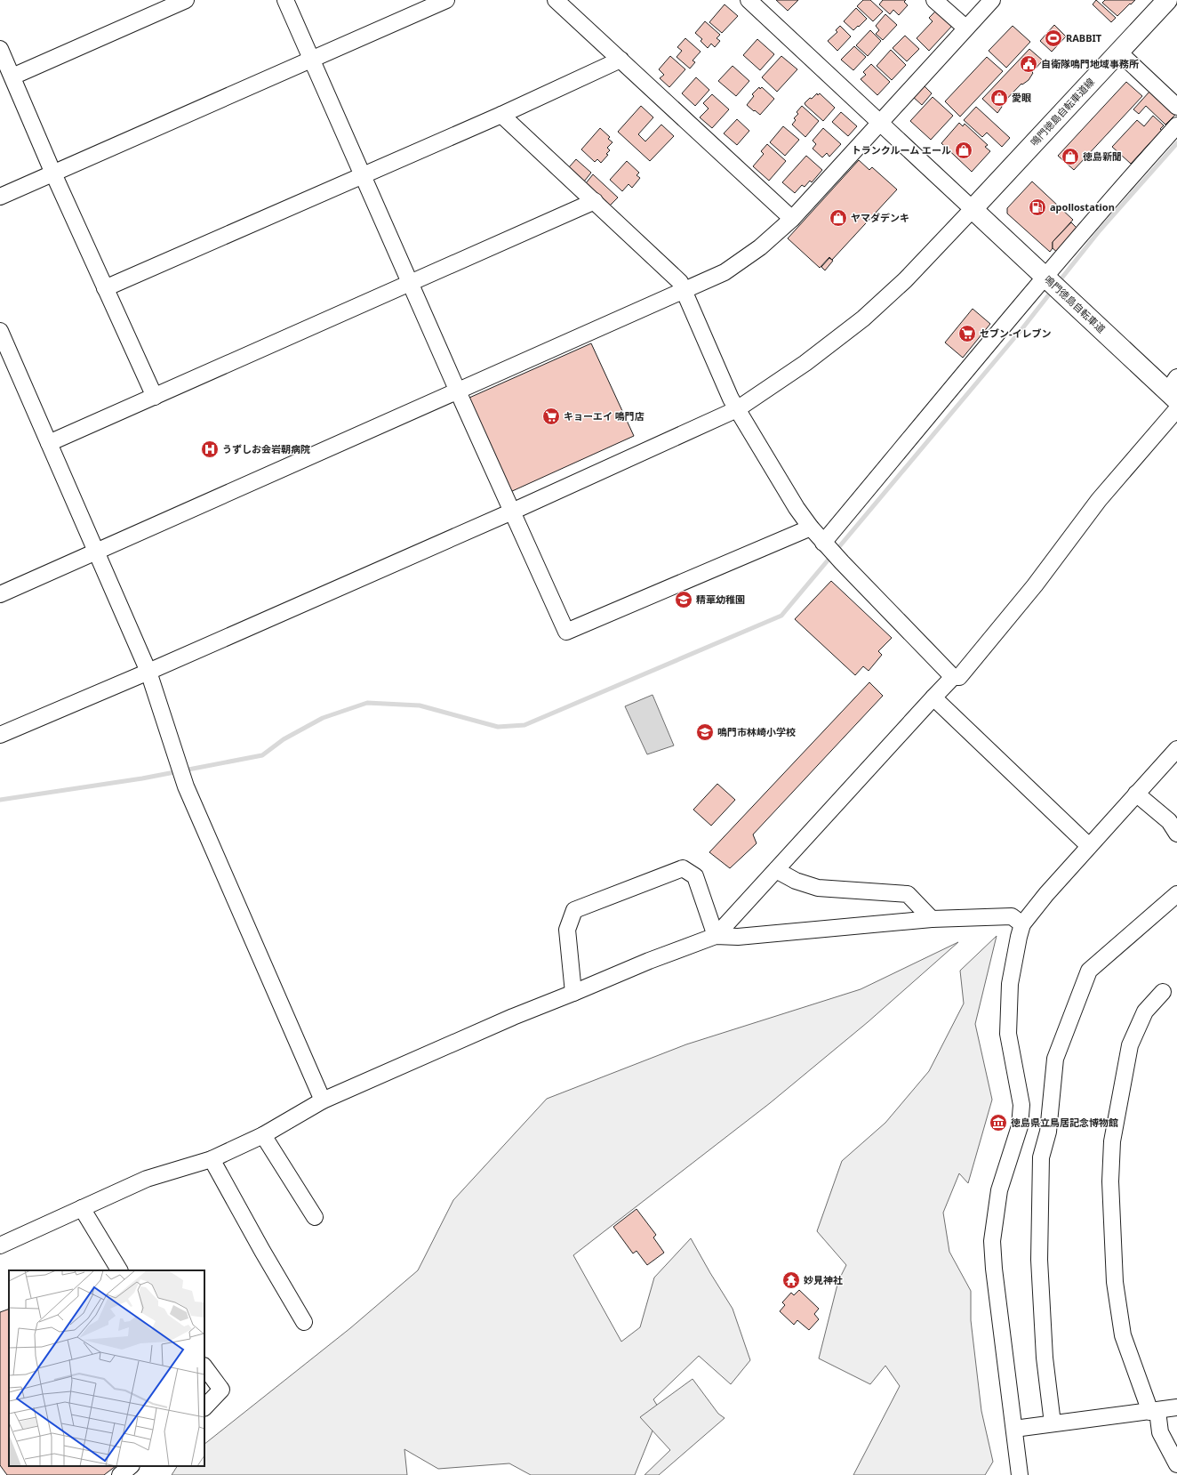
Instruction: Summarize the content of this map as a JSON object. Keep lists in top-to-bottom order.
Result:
{
  "streets": {
    "main road": ["鳴門徳島自転車道線", "鳴門徳島自転車道"]
  },
  "crossings": [
    ["鳴門徳島自転車道線", "鳴門徳島自転車道"]
  ],
  "places": {
    "sports": ["RABBIT"],
    "public building": ["自衛隊鳴門地域事務所"],
    "shop": [
      "愛眼",
      "トランクルーム エール",
      "徳島新聞",
      "ヤマダデンキ"
    ],
    "fuel station": ["apollostation"],
    "supermarket": ["セブン-イレブン", "キョーエイ 鳴門店"],
    "hospital": ["うずしお会岩朝病院"],
    "school or university": ["精華幼稚園", "鳴門市林崎小学校"],
    "museum": ["徳島県立鳥居記念博物館"],
    "temple": ["妙見神社"]
  }
}
